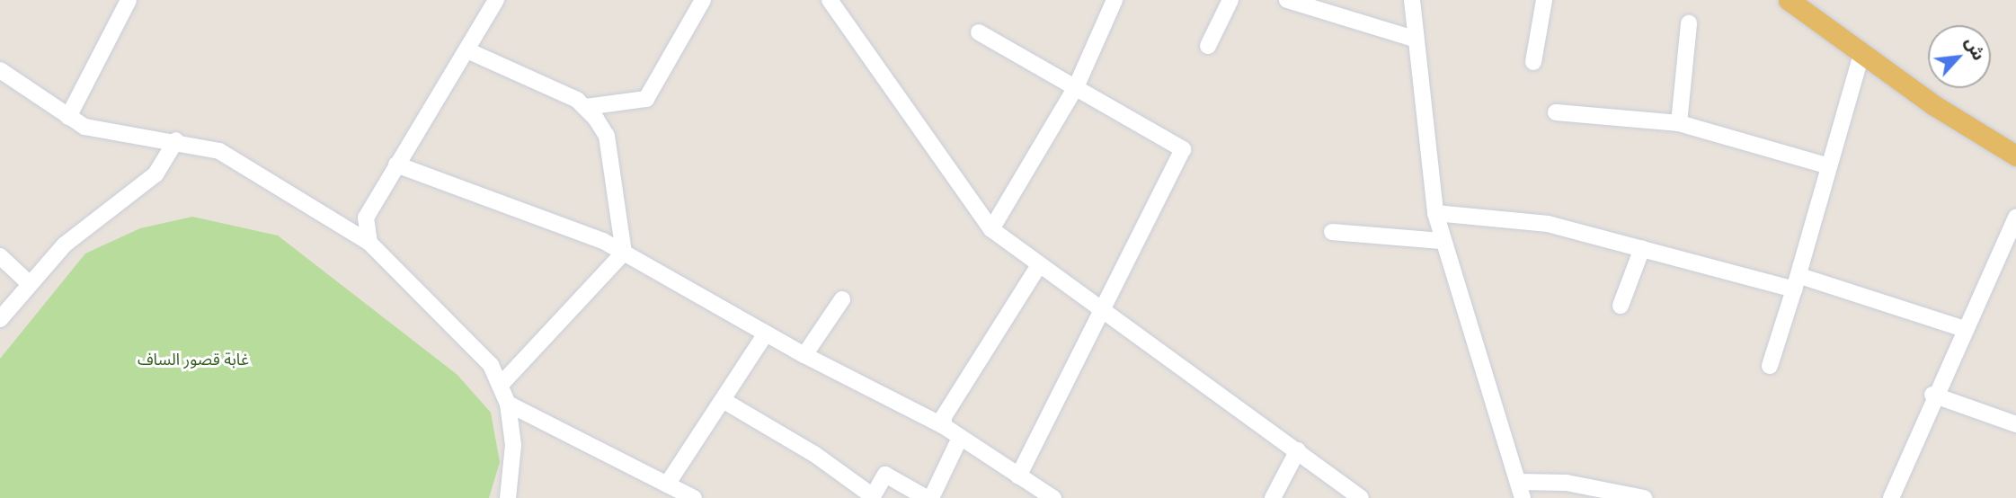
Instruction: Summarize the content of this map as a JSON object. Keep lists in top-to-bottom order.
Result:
{
  "parks": ["غابة قصور الساف"],
  "north": "top right"
}
